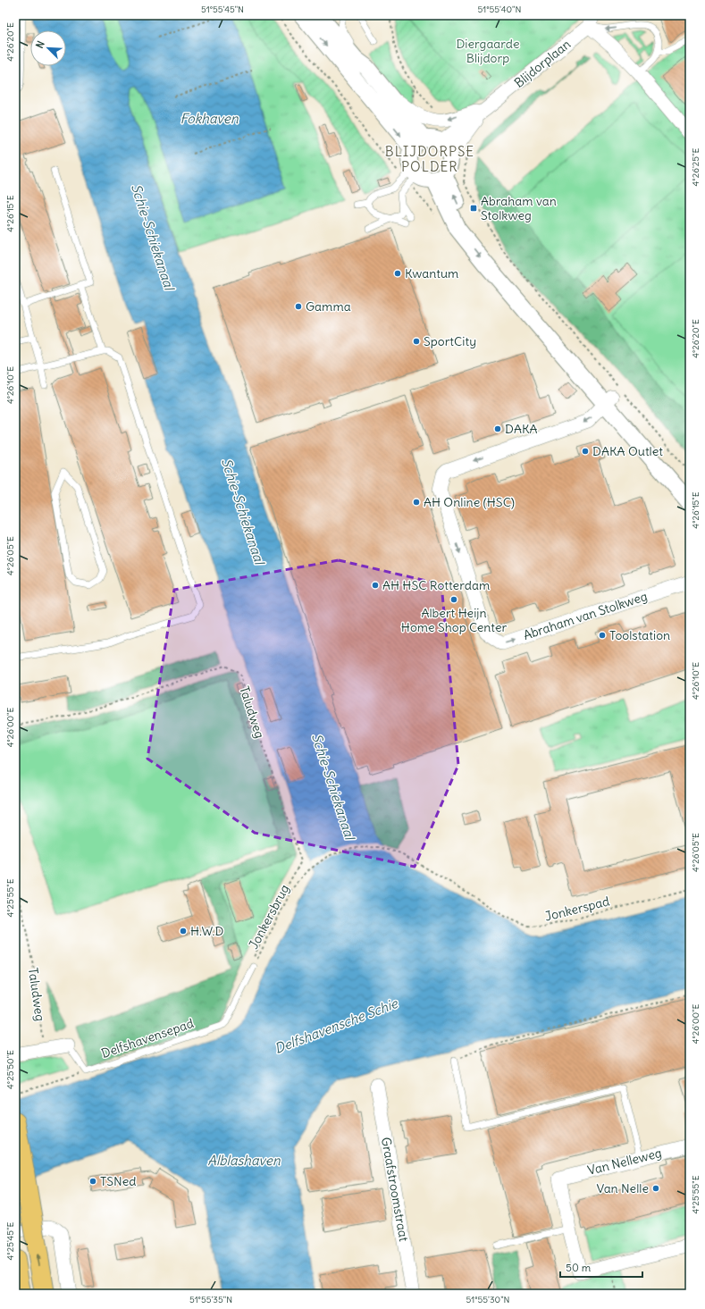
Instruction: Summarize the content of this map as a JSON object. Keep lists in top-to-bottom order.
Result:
{
  "streets": {
    "street": [
      "Blijdorplaan",
      "Abraham van Stolkweg",
      "Van Nelleweg",
      "Graafstroomstraat"
    ],
    "lane": ["Delfshavensepad"],
    "path": ["Taludweg", "Jonkerspad", "Jonkersbrug"]
  },
  "crossings": [
    ["Taludweg", "Jonkersbrug"],
    ["Taludweg", "Delfshavensepad"],
    ["Jonkerspad", "Jonkersbrug"],
    ["Jonkersbrug", "Delfshavensepad"]
  ],
  "districts": ["BLIJDORPSE POLDER"],
  "water": [
    "Fokhaven",
    "Schie-Schiekanaal",
    "Delfshavensche Schie",
    "Alblashaven"
  ],
  "parks": ["Diergaarde Blijdorp"],
  "places": {
    "transit": ["Abraham van Stolkweg"],
    "other": [
      "Kwantum",
      "Gamma",
      "SportCity",
      "DAKA",
      "DAKA Outlet",
      "AH Online (HSC)",
      "AH HSC Rotterdam",
      "Albert Heijn Home Shop Center",
      "Toolstation",
      "H.W.D",
      "TSNed",
      "Van Nelle"
    ]
  },
  "scale_bar": "50 m",
  "north": "top left",
  "coordinates": [
    "51°55'45\"N",
    "51°55'40\"N",
    "4°26'20\"E",
    "4°26'25\"E",
    "4°26'15\"E",
    "4°26'10\"E",
    "4°26'05\"E",
    "4°26'00\"E",
    "4°25'55\"E",
    "4°25'50\"E",
    "4°25'45\"E",
    "51°55'35\"N",
    "51°55'30\"N"
  ]
}
